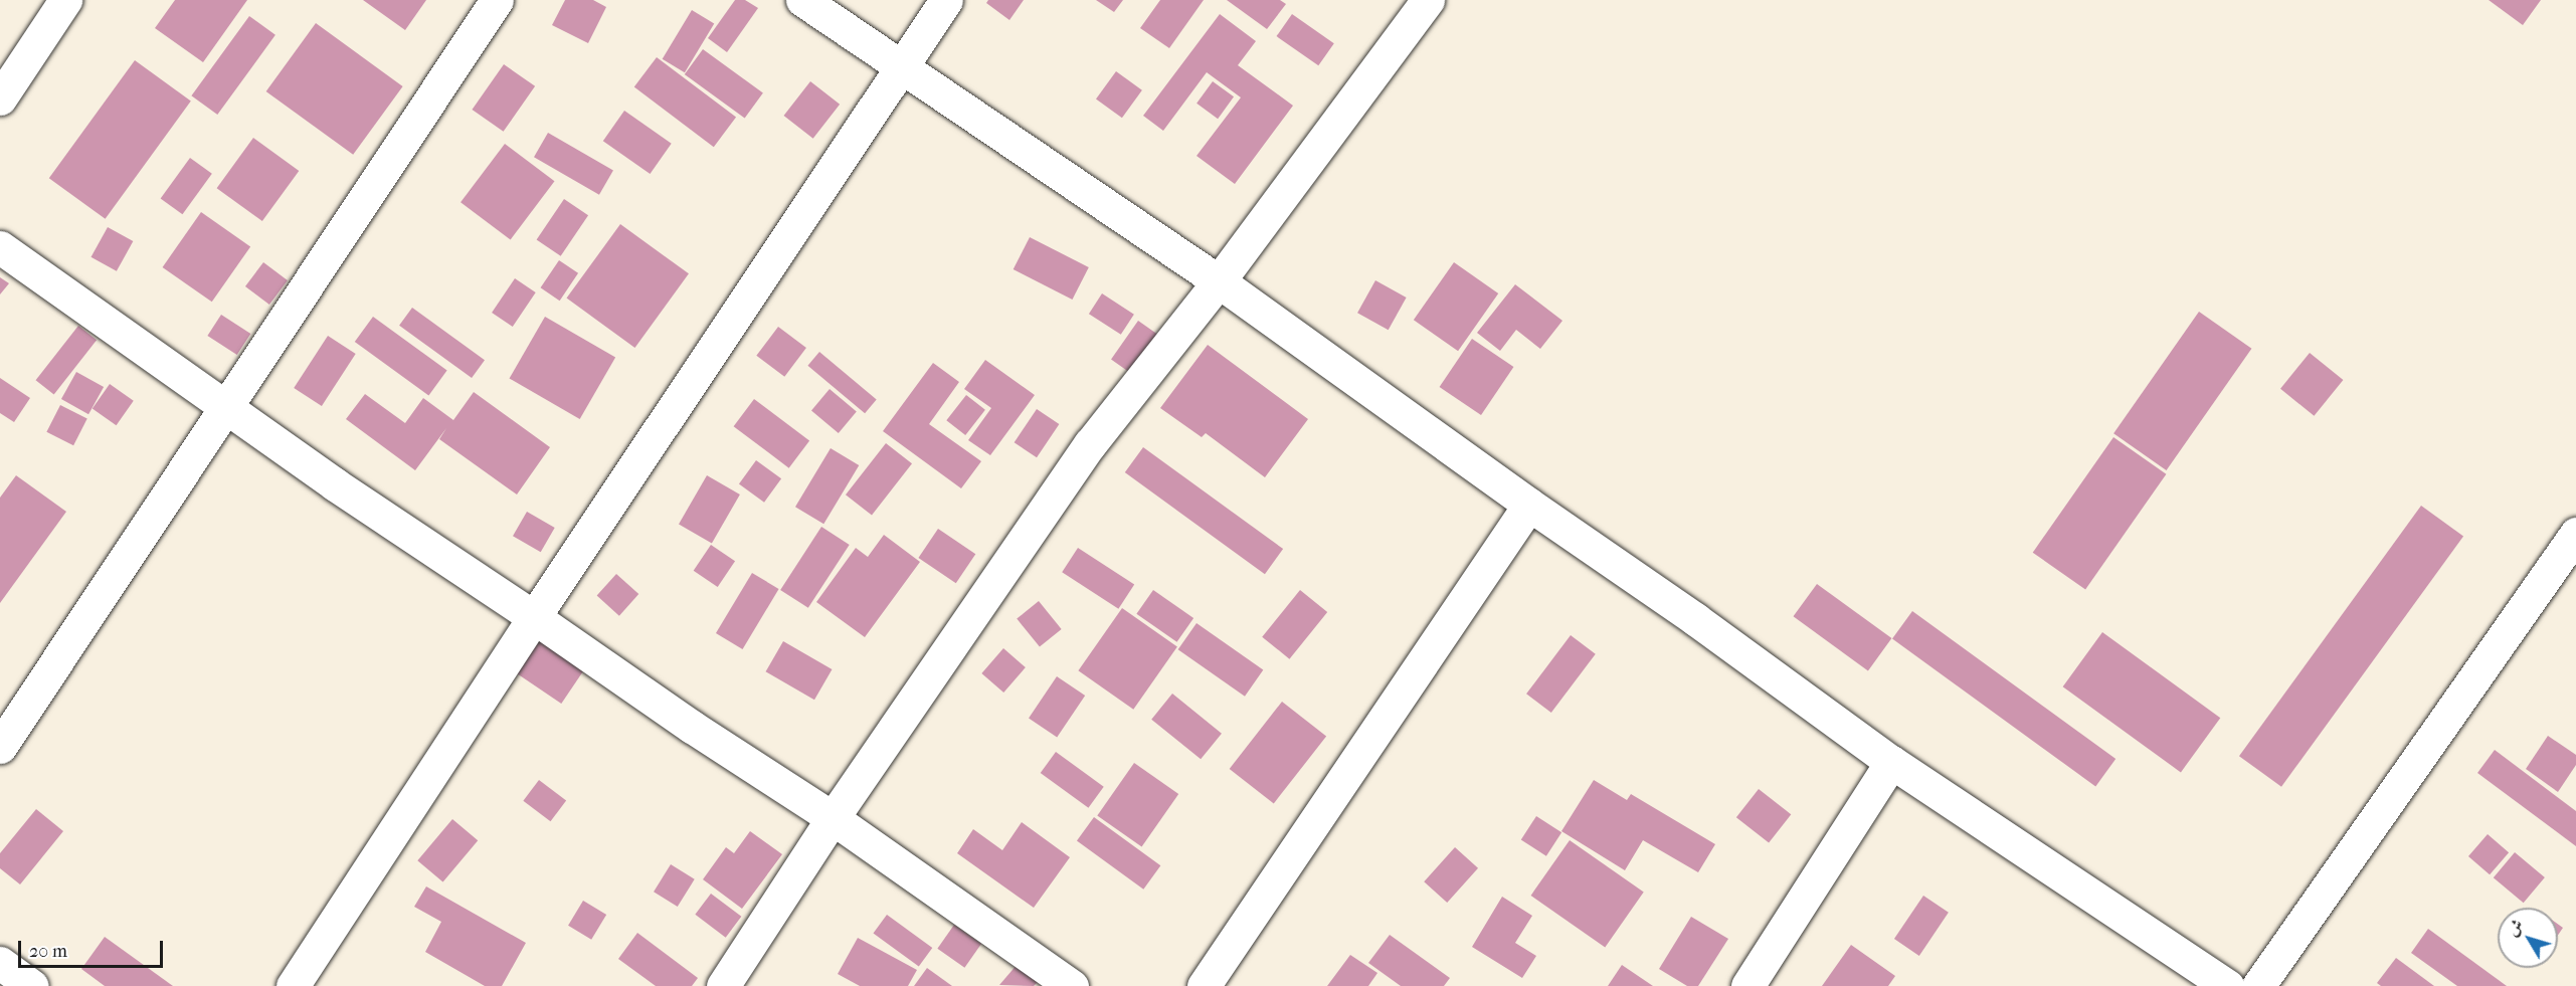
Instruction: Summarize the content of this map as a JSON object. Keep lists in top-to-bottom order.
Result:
{
  "scale_bar": "20 m",
  "north": "top left"
}
